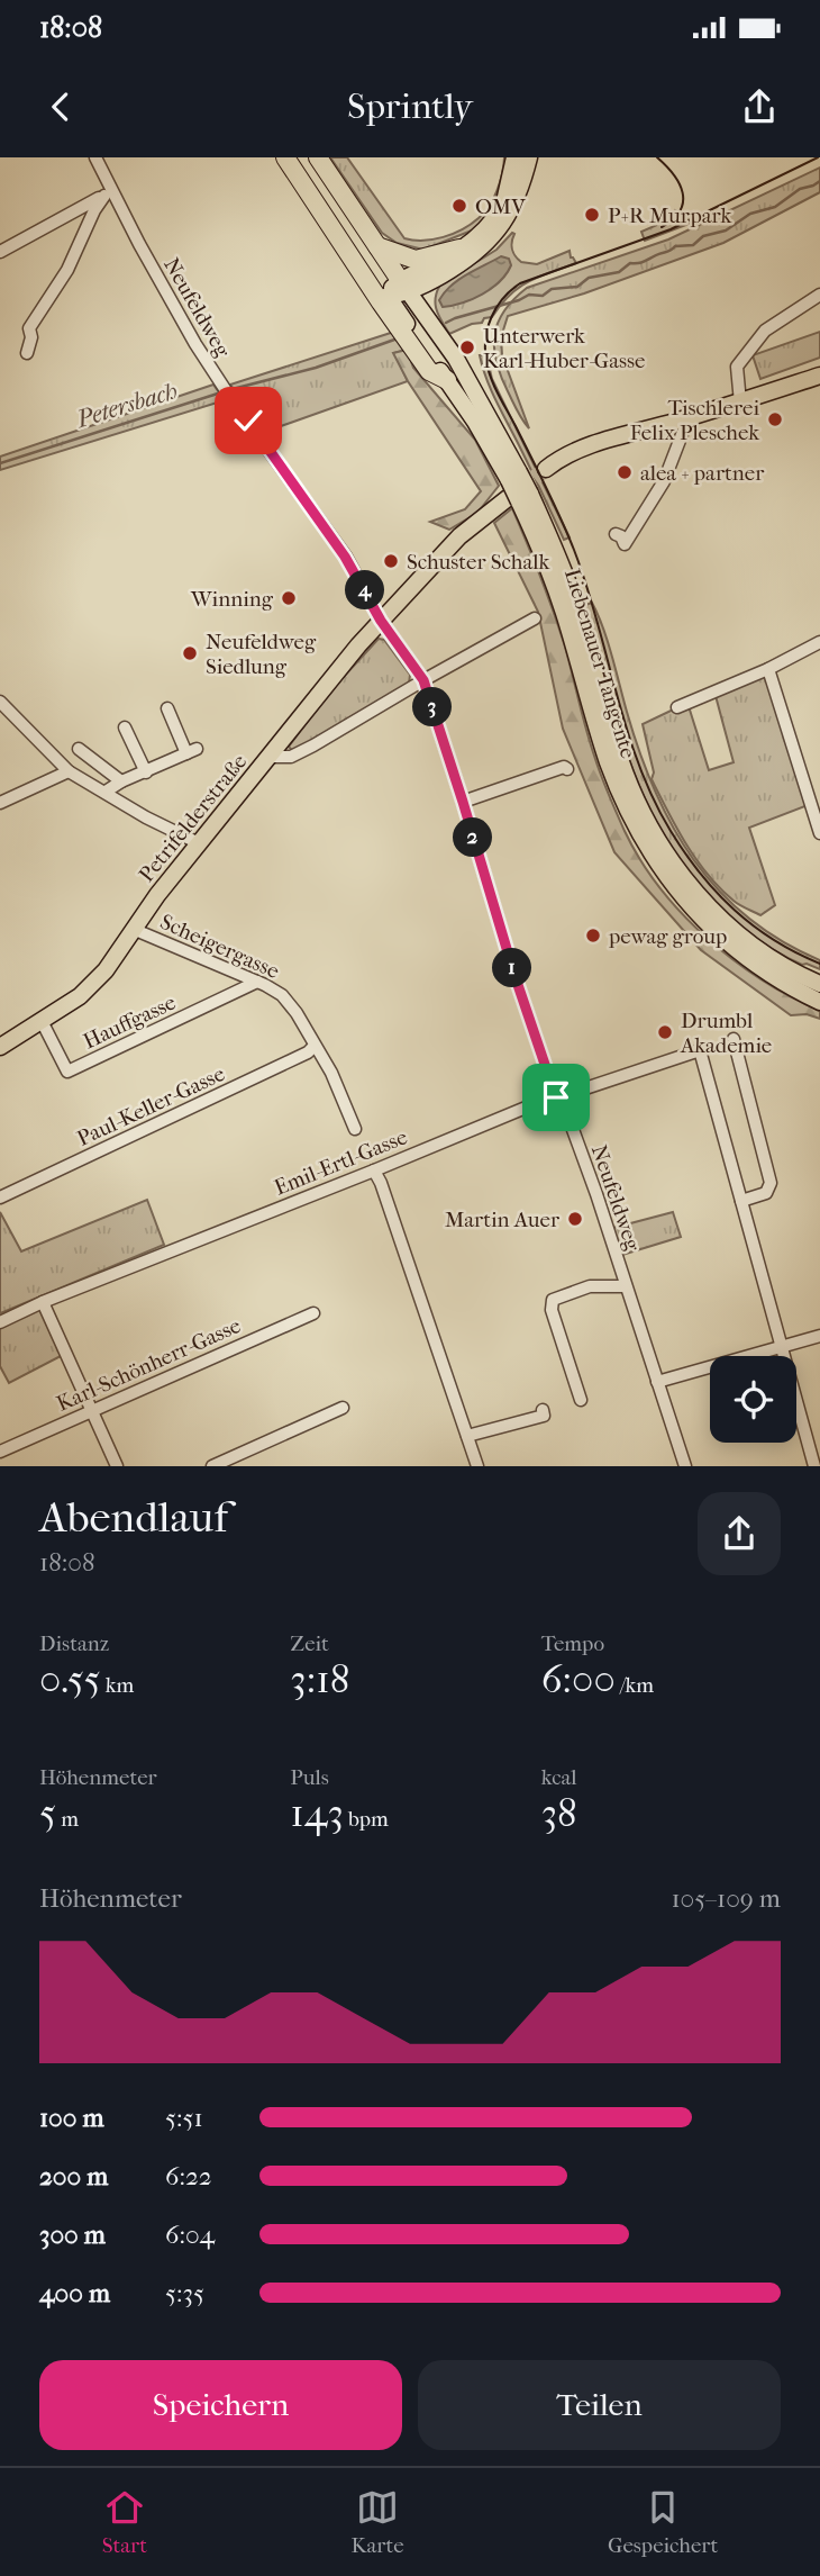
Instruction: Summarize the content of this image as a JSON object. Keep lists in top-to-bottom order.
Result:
{
  "streets": {
    "main road": ["Liebenauer Tangente", "Petrifelderstraße"],
    "street": [
      "Neufeldweg",
      "Scheigergasse",
      "Hauffgasse",
      "Paul-Keller-Gasse",
      "Emil-Ertl-Gasse",
      "Karl-Schönherr-Gasse"
    ]
  },
  "crossings": [
    ["Neufeldweg", "Petrifelderstraße"],
    ["Neufeldweg", "Emil-Ertl-Gasse"],
    ["Petrifelderstraße", "Scheigergasse"],
    ["Petrifelderstraße", "Hauffgasse"],
    ["Scheigergasse", "Hauffgasse"],
    ["Scheigergasse", "Paul-Keller-Gasse"]
  ],
  "water": ["Petersbach"],
  "places": [
    "OMV",
    "P+R Murpark",
    "Unterwerk Karl-Huber-Gasse",
    "Tischlerei Felix Pleschek",
    "alea + partner",
    "Schuster Schalk",
    "Winning",
    "Neufeldweg Siedlung",
    "pewag group",
    "Drumbl Akademie",
    "Martin Auer"
  ],
  "page": {
    "status": "18:08",
    "header": "Sprintly",
    "pins": [
      "4",
      "3",
      "2",
      "1"
    ],
    "heading": ["Abendlauf", "18:08"],
    "stats": [
      ["Distanz", "0.55 km"],
      ["Zeit", "3:18"],
      ["Tempo", "6:00 /km"],
      ["Höhenmeter", "5 m"],
      ["Puls", "143 bpm"],
      ["kcal", "38"]
    ],
    "chart": ["Höhenmeter", "105–109 m"],
    "list": [
      {
        "name": "100 m",
        "note": "5:51"
      },
      {
        "name": "200 m",
        "note": "6:22"
      },
      {
        "name": "300 m",
        "note": "6:04"
      },
      {
        "name": "400 m",
        "note": "5:35"
      }
    ],
    "buttons": ["Speichern", "Teilen"],
    "tabs": ["Start", "Karte", "Gespeichert"]
  }
}
